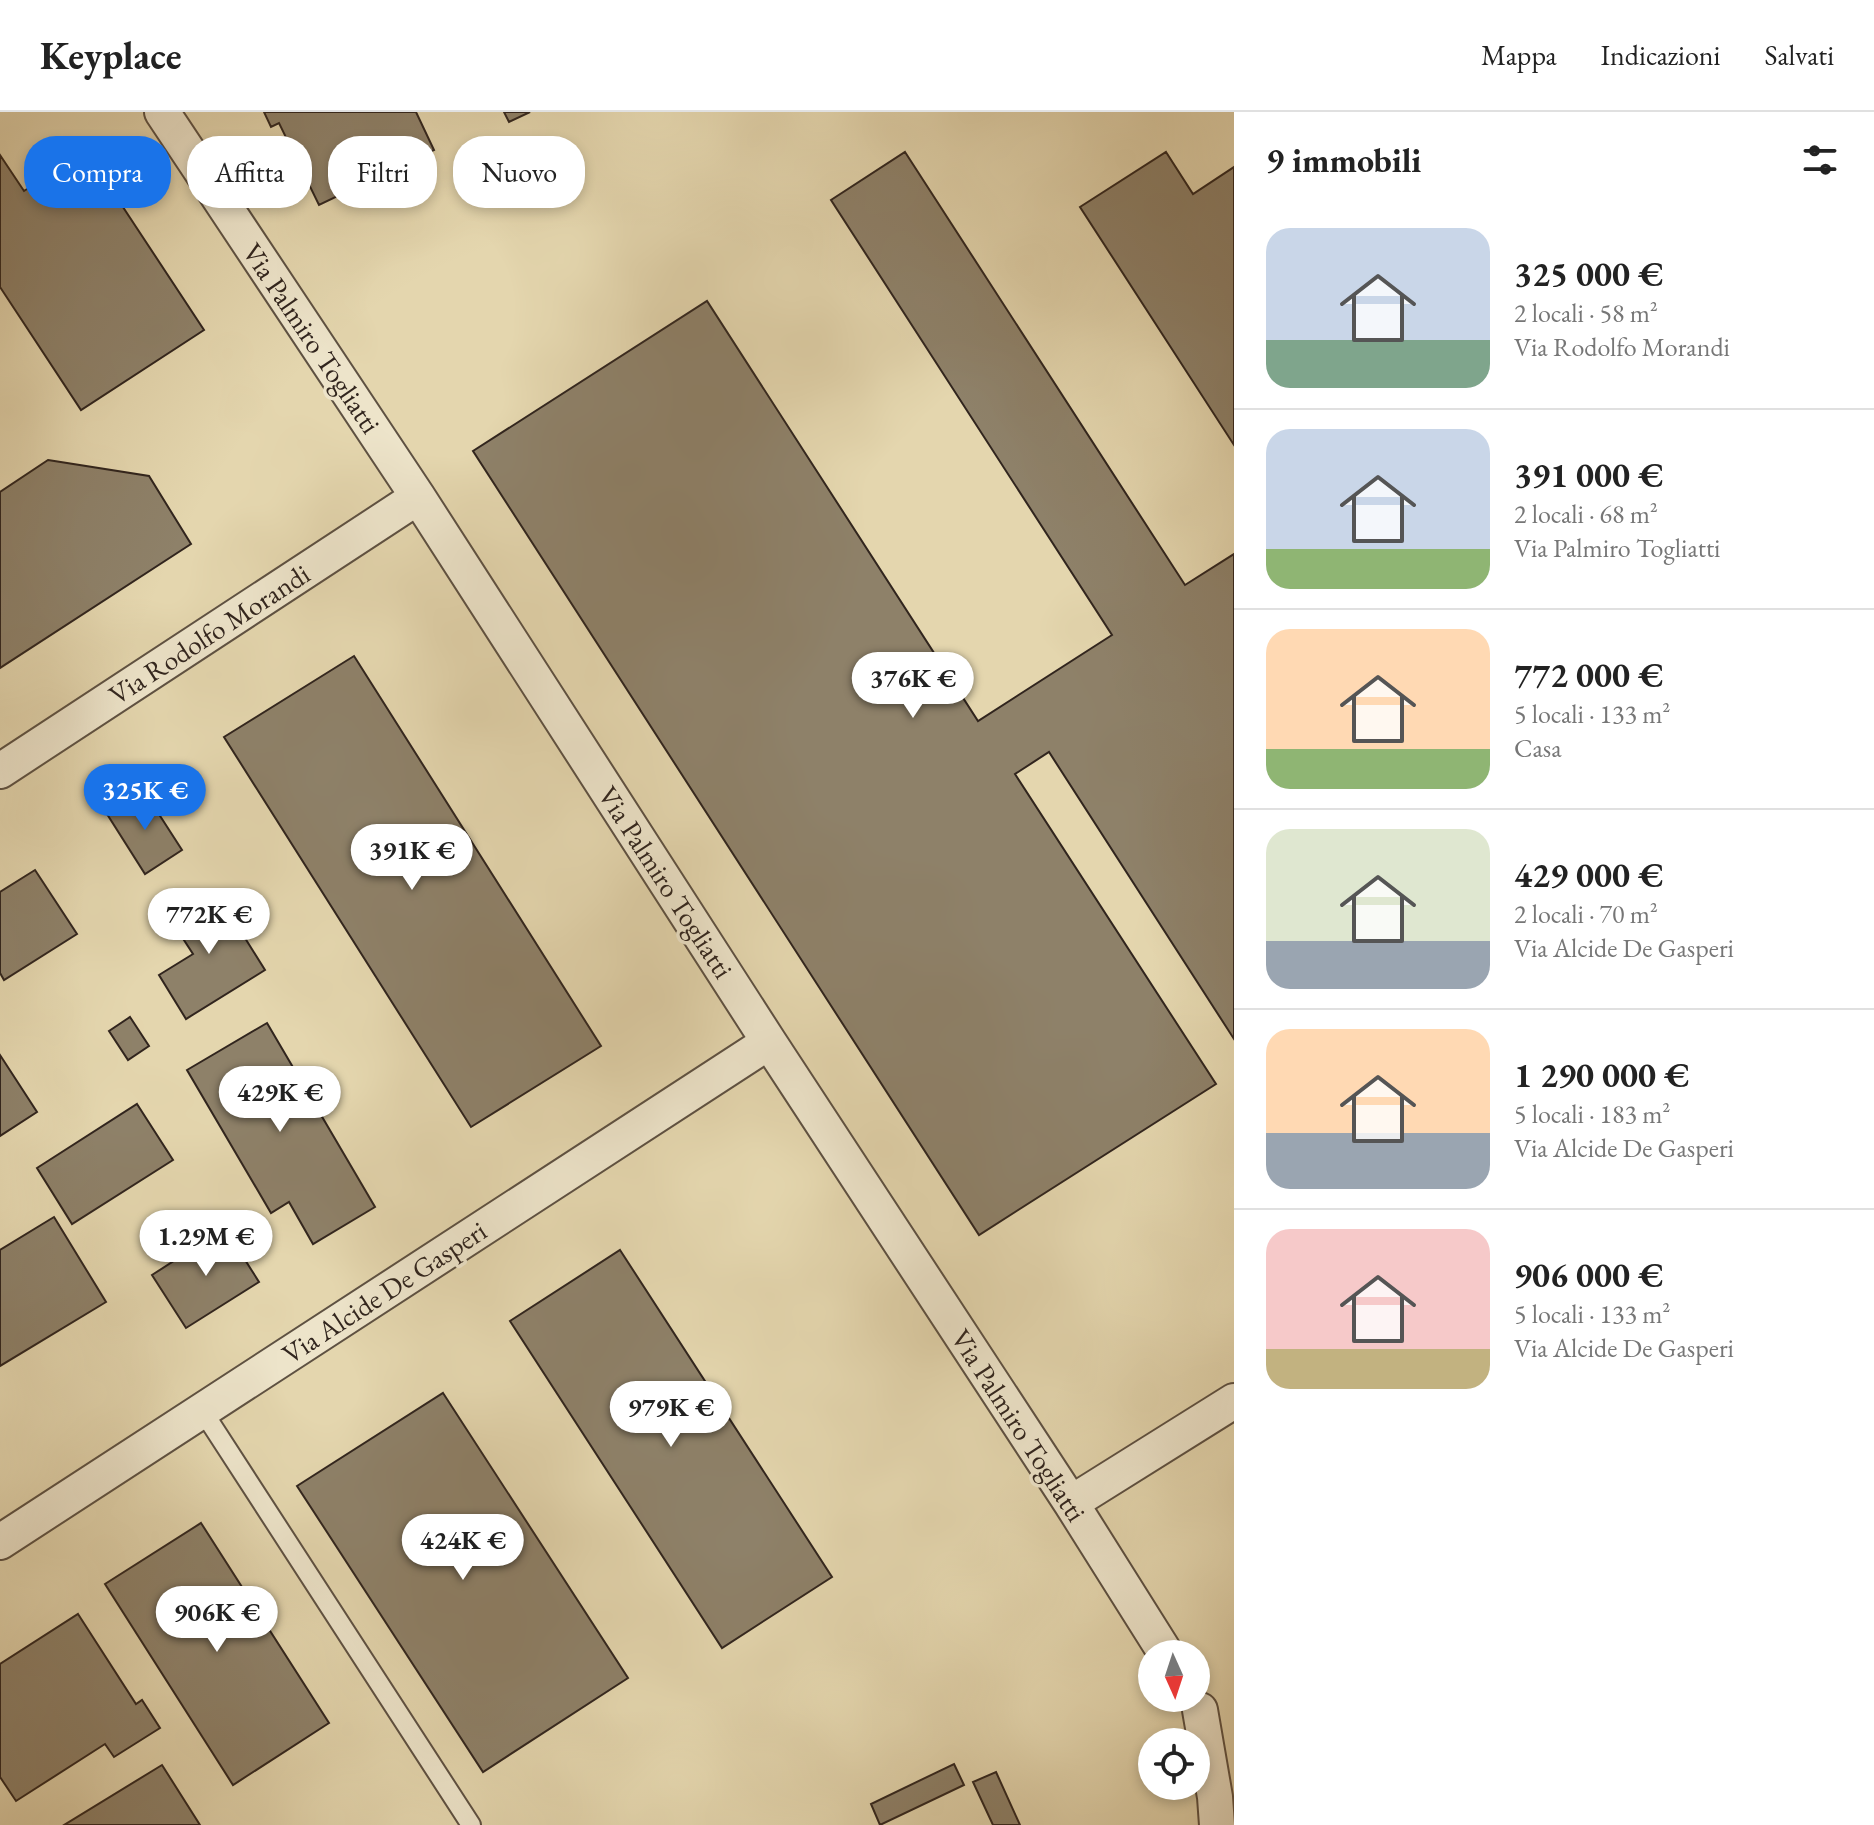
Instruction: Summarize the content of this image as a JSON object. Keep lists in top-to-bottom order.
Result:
{
  "streets": {
    "street": ["Via Palmiro Togliatti", "Via Rodolfo Morandi", "Via Alcide De Gasperi"]
  },
  "crossings": [
    ["Via Palmiro Togliatti", "Via Rodolfo Morandi"],
    ["Via Palmiro Togliatti", "Via Alcide De Gasperi"]
  ],
  "north": "bottom",
  "page": {
    "header": "Keyplace",
    "nav": ["Mappa", "Indicazioni", "Salvati"],
    "heading": "9 immobili",
    "chip": [
      "Compra",
      "Affitta",
      "Filtri",
      "Nuovo"
    ],
    "list": [
      {
        "name": "325 000 €",
        "note": "2 locali · 58 m² · Via Rodolfo Morandi"
      },
      {
        "name": "391 000 €",
        "note": "2 locali · 68 m² · Via Palmiro Togliatti"
      },
      {
        "name": "772 000 €",
        "note": "5 locali · 133 m² · Casa"
      },
      {
        "name": "429 000 €",
        "note": "2 locali · 70 m² · Via Alcide De Gasperi"
      },
      {
        "name": "1 290 000 €",
        "note": "5 locali · 183 m² · Via Alcide De Gasperi"
      },
      {
        "name": "906 000 €",
        "note": "5 locali · 133 m² · Via Alcide De Gasperi"
      }
    ],
    "price": [
      "376K €",
      "325K €",
      "391K €",
      "772K €",
      "429K €",
      "1.29M €",
      "979K €",
      "424K €",
      "906K €"
    ]
  }
}
